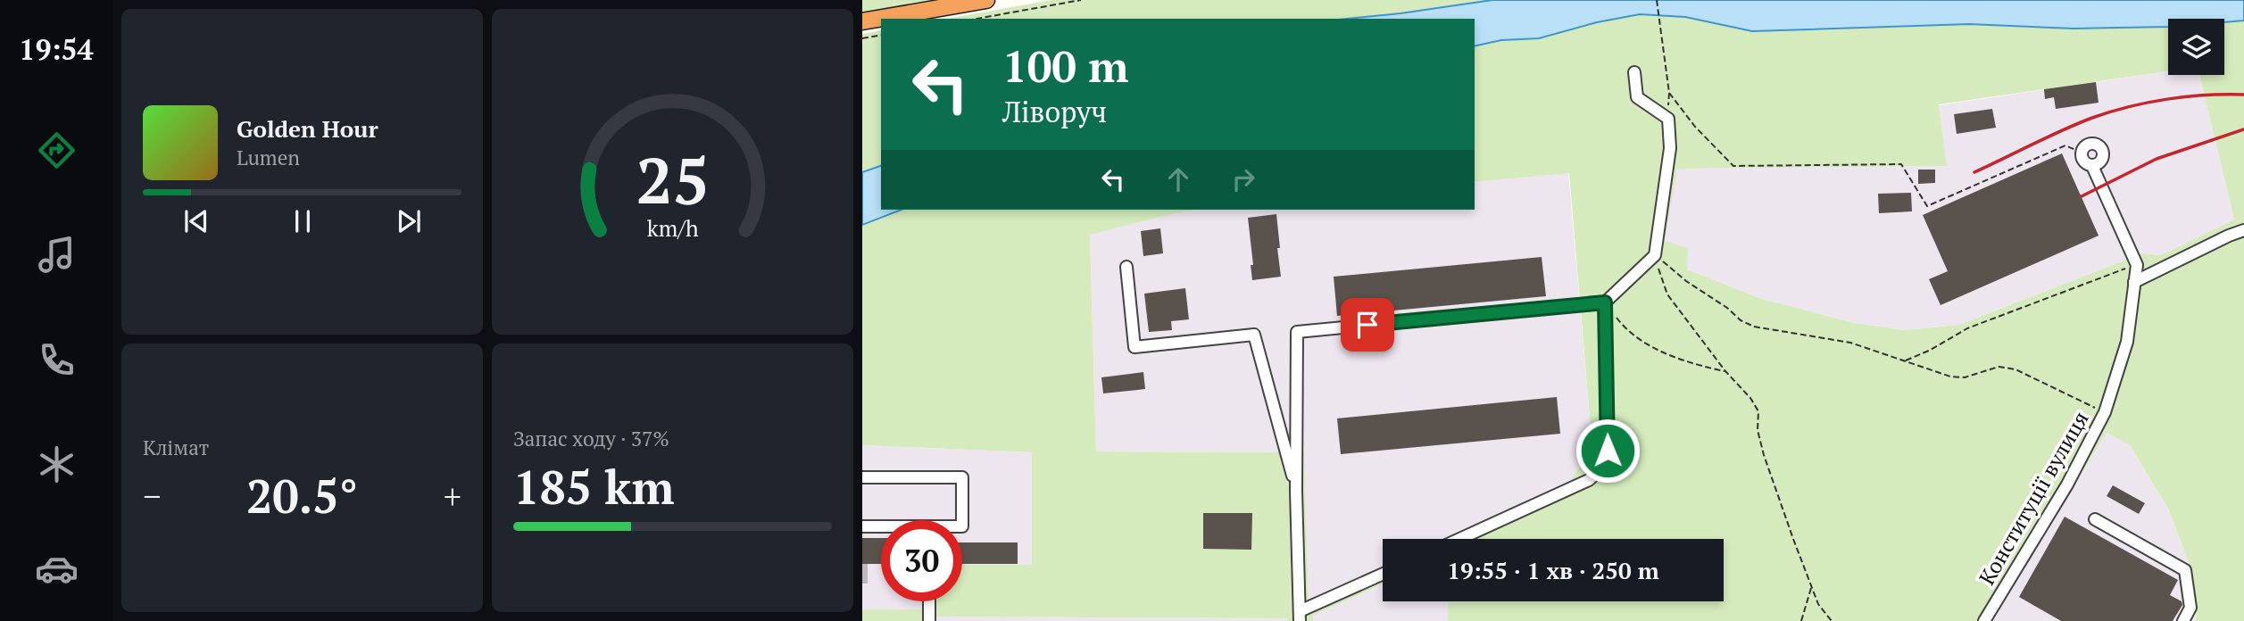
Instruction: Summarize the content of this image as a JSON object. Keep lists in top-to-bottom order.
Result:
{
  "streets": {
    "street": ["Конституції вулиця"]
  },
  "page": {
    "tabs": "19:54",
    "turn": ["100 m", "Ліворуч"],
    "song": ["Golden Hour", "Lumen"],
    "tile": [
      "Клімат",
      ["Запас ходу · 37%", "185 km"]
    ],
    "heat": ["−", "20.5°", "+"],
    "limit": "30",
    "trip": "19:55 · 1 хв · 250 m",
    "gauge": ["25", "km/h"]
  }
}
